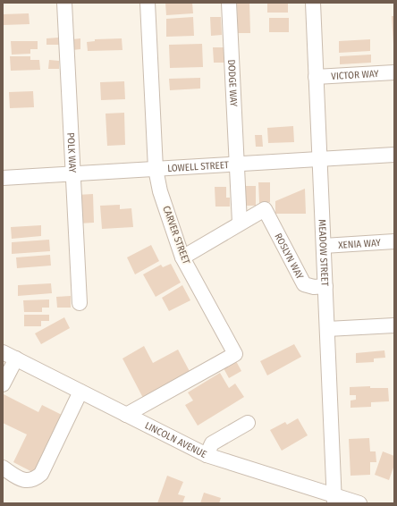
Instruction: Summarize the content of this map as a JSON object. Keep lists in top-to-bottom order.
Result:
{
  "streets": {
    "street": [
      "VICTOR WAY",
      "DODGE WAY",
      "POLK WAY",
      "LOWELL STREET",
      "CARVER STREET",
      "XENIA WAY",
      "MEADOW STREET",
      "ROSLYN WAY",
      "LINCOLN AVENUE"
    ]
  },
  "crossings": [
    ["VICTOR WAY", "MEADOW STREET"],
    ["DODGE WAY", "LOWELL STREET"],
    ["DODGE WAY", "ROSLYN WAY"],
    ["POLK WAY", "LOWELL STREET"],
    ["LOWELL STREET", "CARVER STREET"],
    ["LOWELL STREET", "MEADOW STREET"],
    ["CARVER STREET", "LINCOLN AVENUE"],
    ["XENIA WAY", "MEADOW STREET"],
    ["MEADOW STREET", "ROSLYN WAY"],
    ["MEADOW STREET", "LINCOLN AVENUE"]
  ]
}
